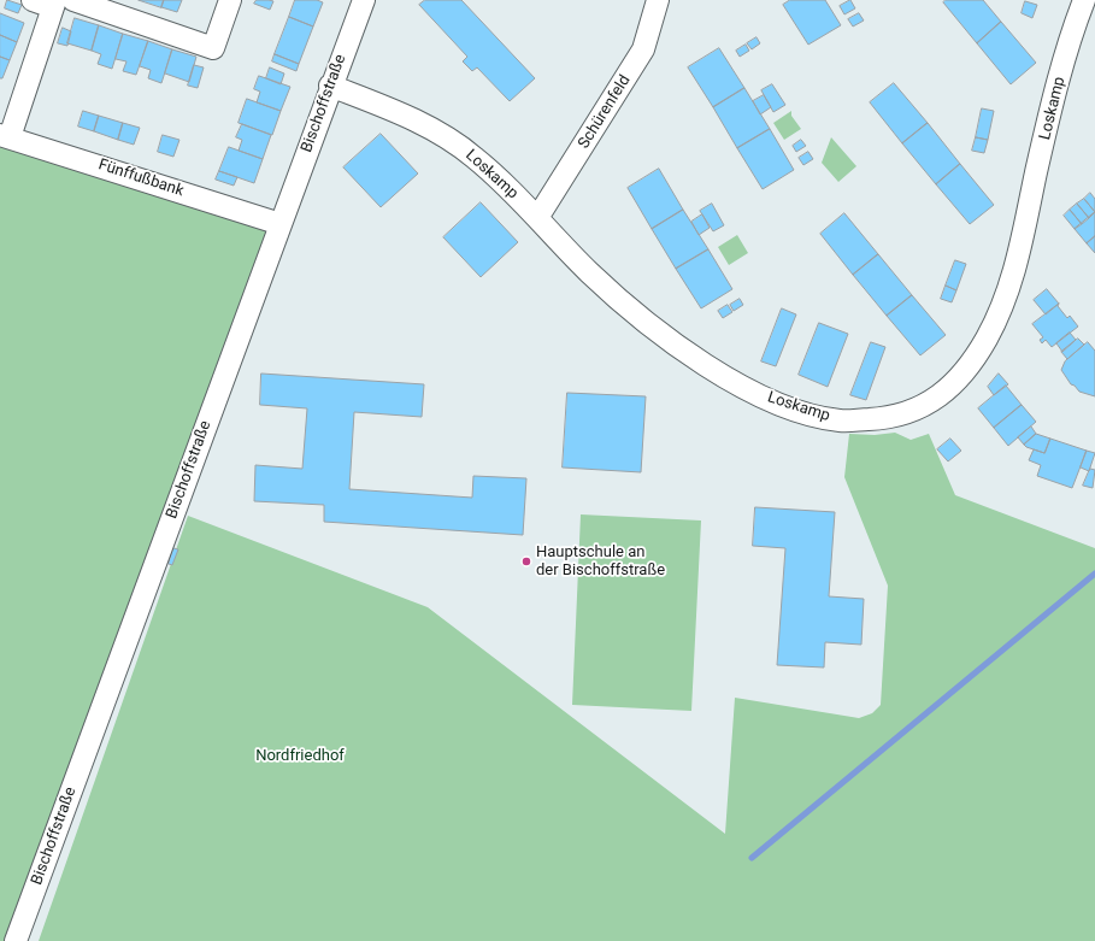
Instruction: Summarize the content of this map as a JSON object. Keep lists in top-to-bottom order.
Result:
{
  "streets": {
    "street": [
      "Bischoffstraße",
      "Loskamp",
      "Schürenfeld",
      "Fünffußbank"
    ]
  },
  "crossings": [
    ["Bischoffstraße", "Loskamp"],
    ["Bischoffstraße", "Fünffußbank"],
    ["Loskamp", "Schürenfeld"]
  ],
  "parks": ["Nordfriedhof"],
  "places": ["Hauptschule an der Bischoffstraße"]
}
